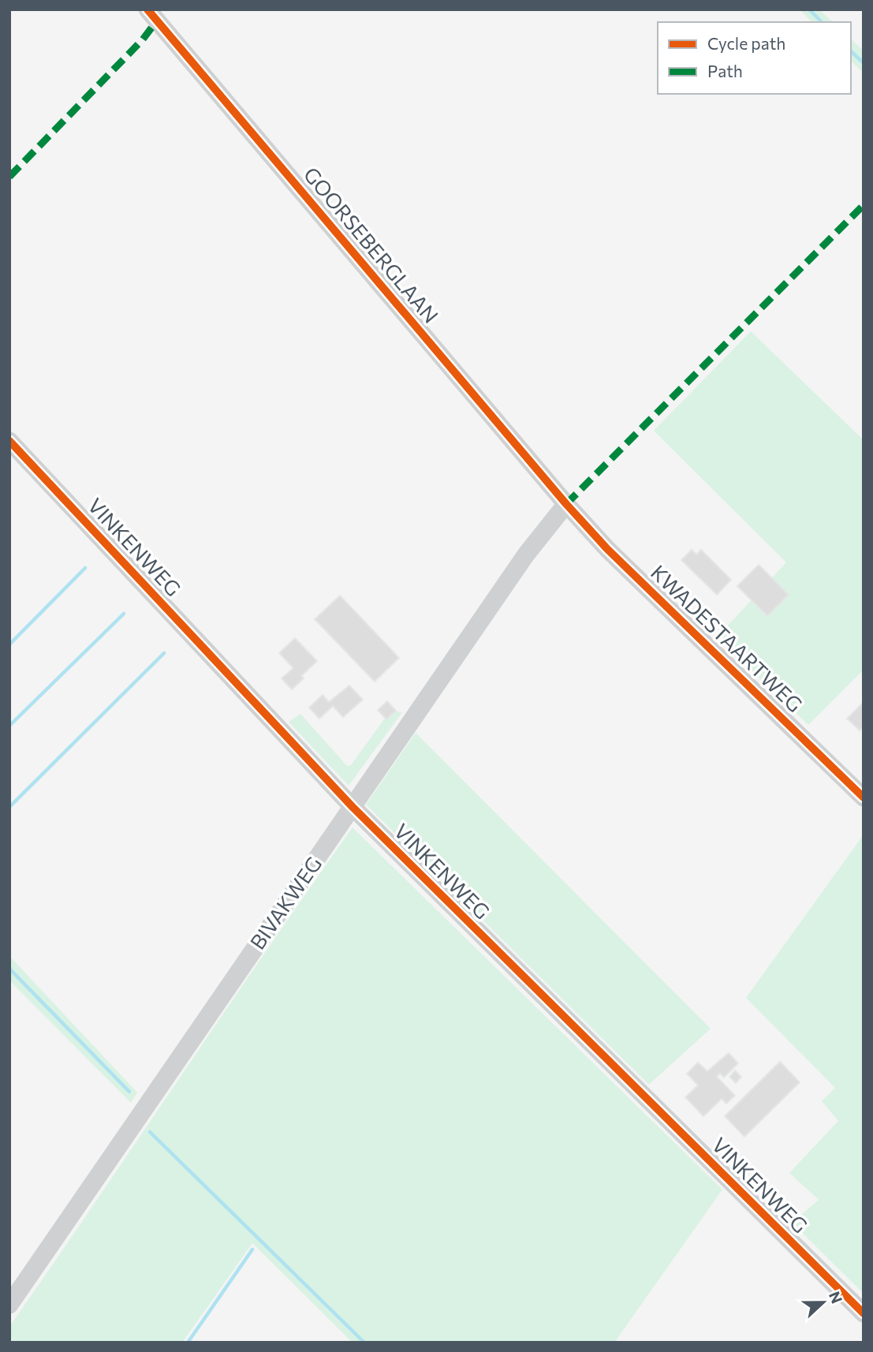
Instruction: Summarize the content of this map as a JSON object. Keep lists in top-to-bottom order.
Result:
{
  "streets": {
    "street": [
      "GOORSEBERGLAAN",
      "VINKENWEG",
      "KWADESTAARTWEG",
      "BIVAKWEG"
    ]
  },
  "crossings": [
    ["GOORSEBERGLAAN", "KWADESTAARTWEG"],
    ["GOORSEBERGLAAN", "BIVAKWEG"],
    ["VINKENWEG", "BIVAKWEG"],
    ["KWADESTAARTWEG", "BIVAKWEG"]
  ],
  "legend": ["Cycle path", "Path"],
  "north": "right"
}
